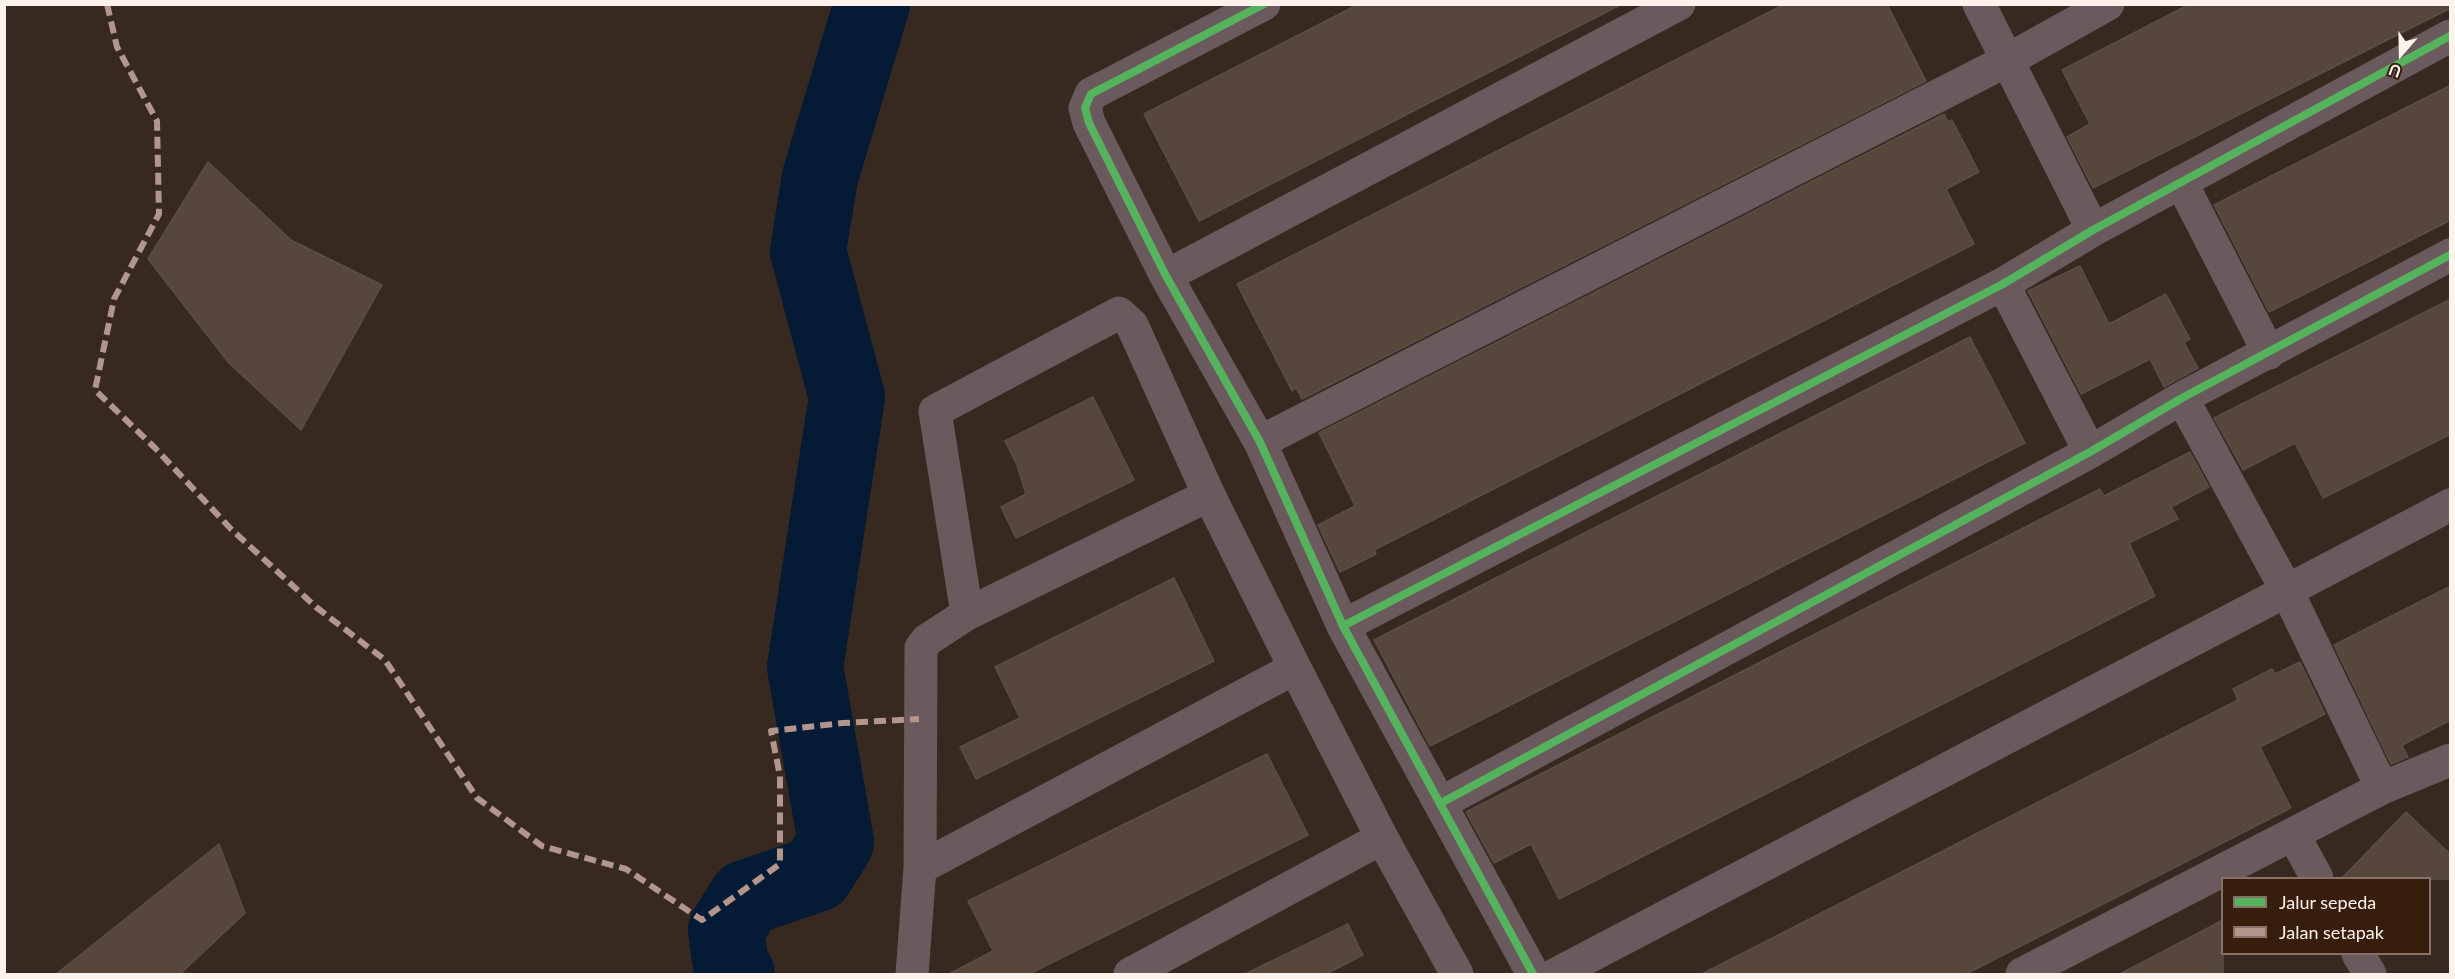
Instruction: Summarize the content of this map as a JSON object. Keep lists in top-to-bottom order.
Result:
{
  "legend": ["Jalur sepeda", "Jalan setapak"],
  "north": "bottom"
}
